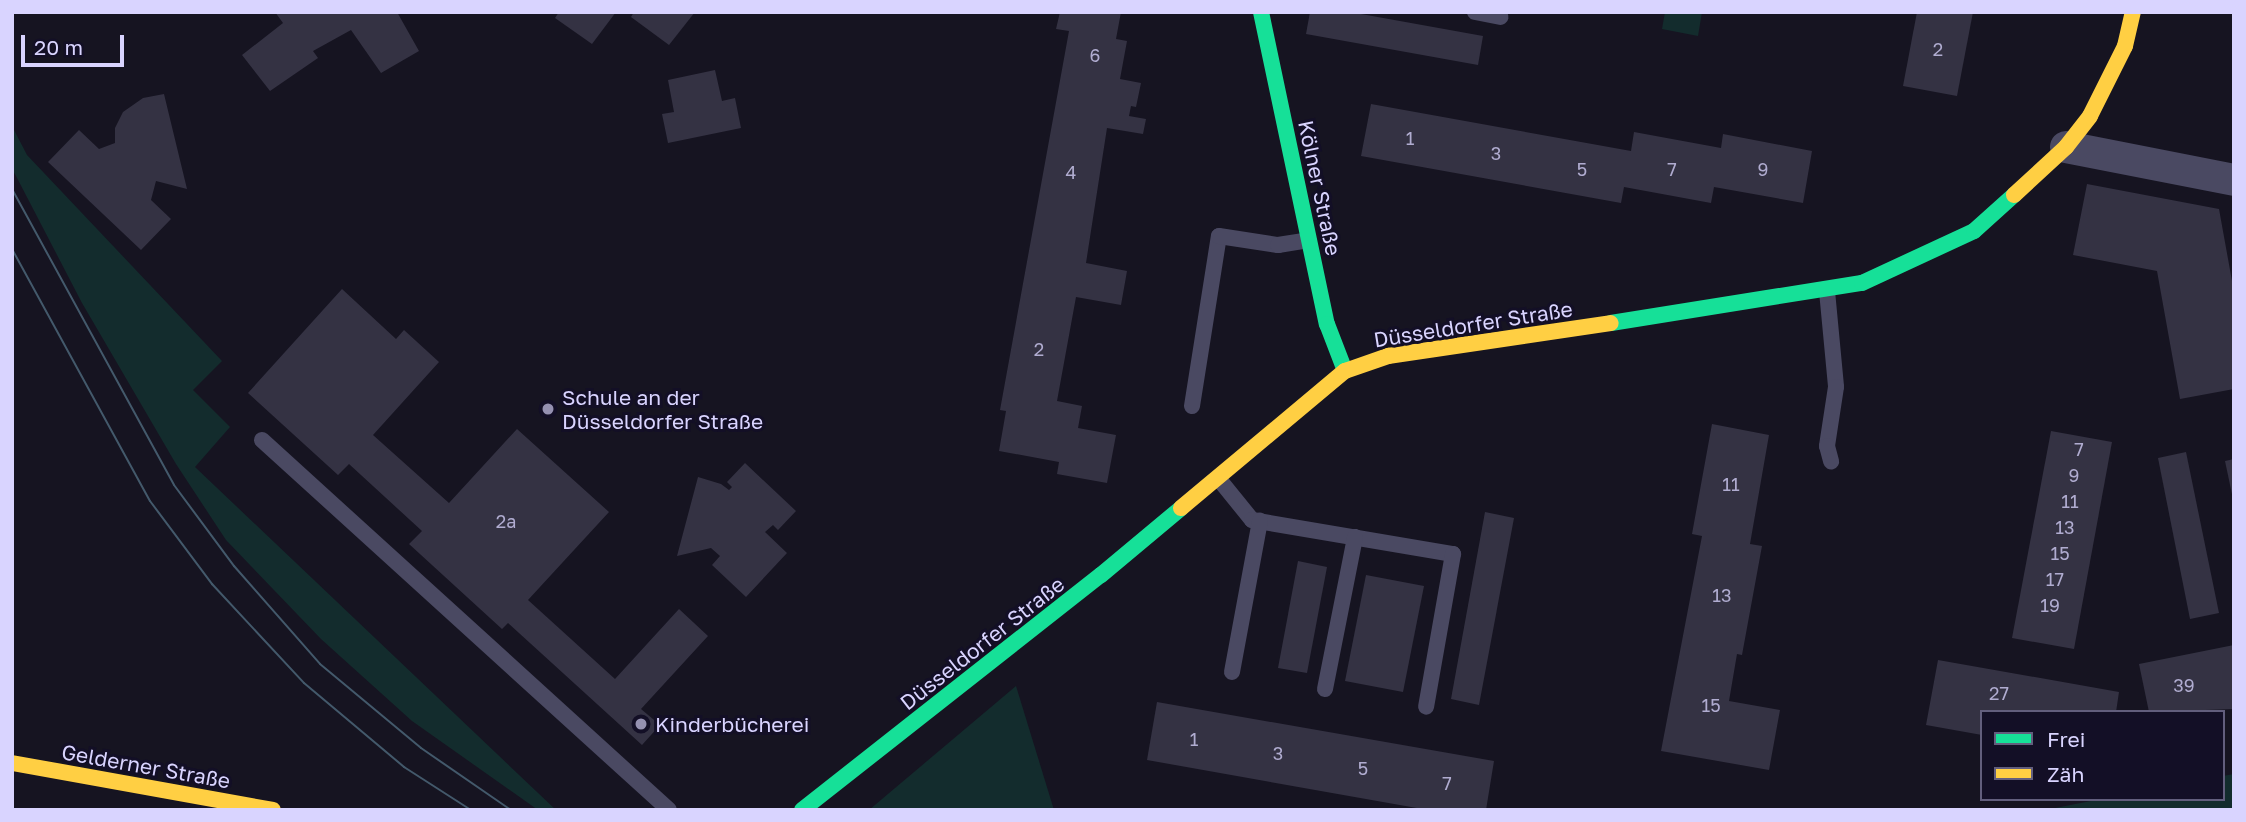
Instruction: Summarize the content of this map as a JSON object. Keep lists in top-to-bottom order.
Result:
{
  "streets": {
    "street": ["Kölner Straße", "Düsseldorfer Straße", "Gelderner Straße"]
  },
  "crossings": [
    ["Kölner Straße", "Düsseldorfer Straße"]
  ],
  "places": ["Schule an der Düsseldorfer Straße", "Kinderbücherei"],
  "house_numbers": [
    "2",
    "6",
    "1",
    "3",
    "5",
    "7",
    "9",
    "4",
    "2",
    "7",
    "9",
    "11",
    "11",
    "2a",
    "13",
    "15",
    "17",
    "13",
    "19",
    "39",
    "27",
    "15",
    "1",
    "3",
    "5",
    "7"
  ],
  "legend": ["Frei", "Zäh"],
  "scale_bar": "20 m"
}
